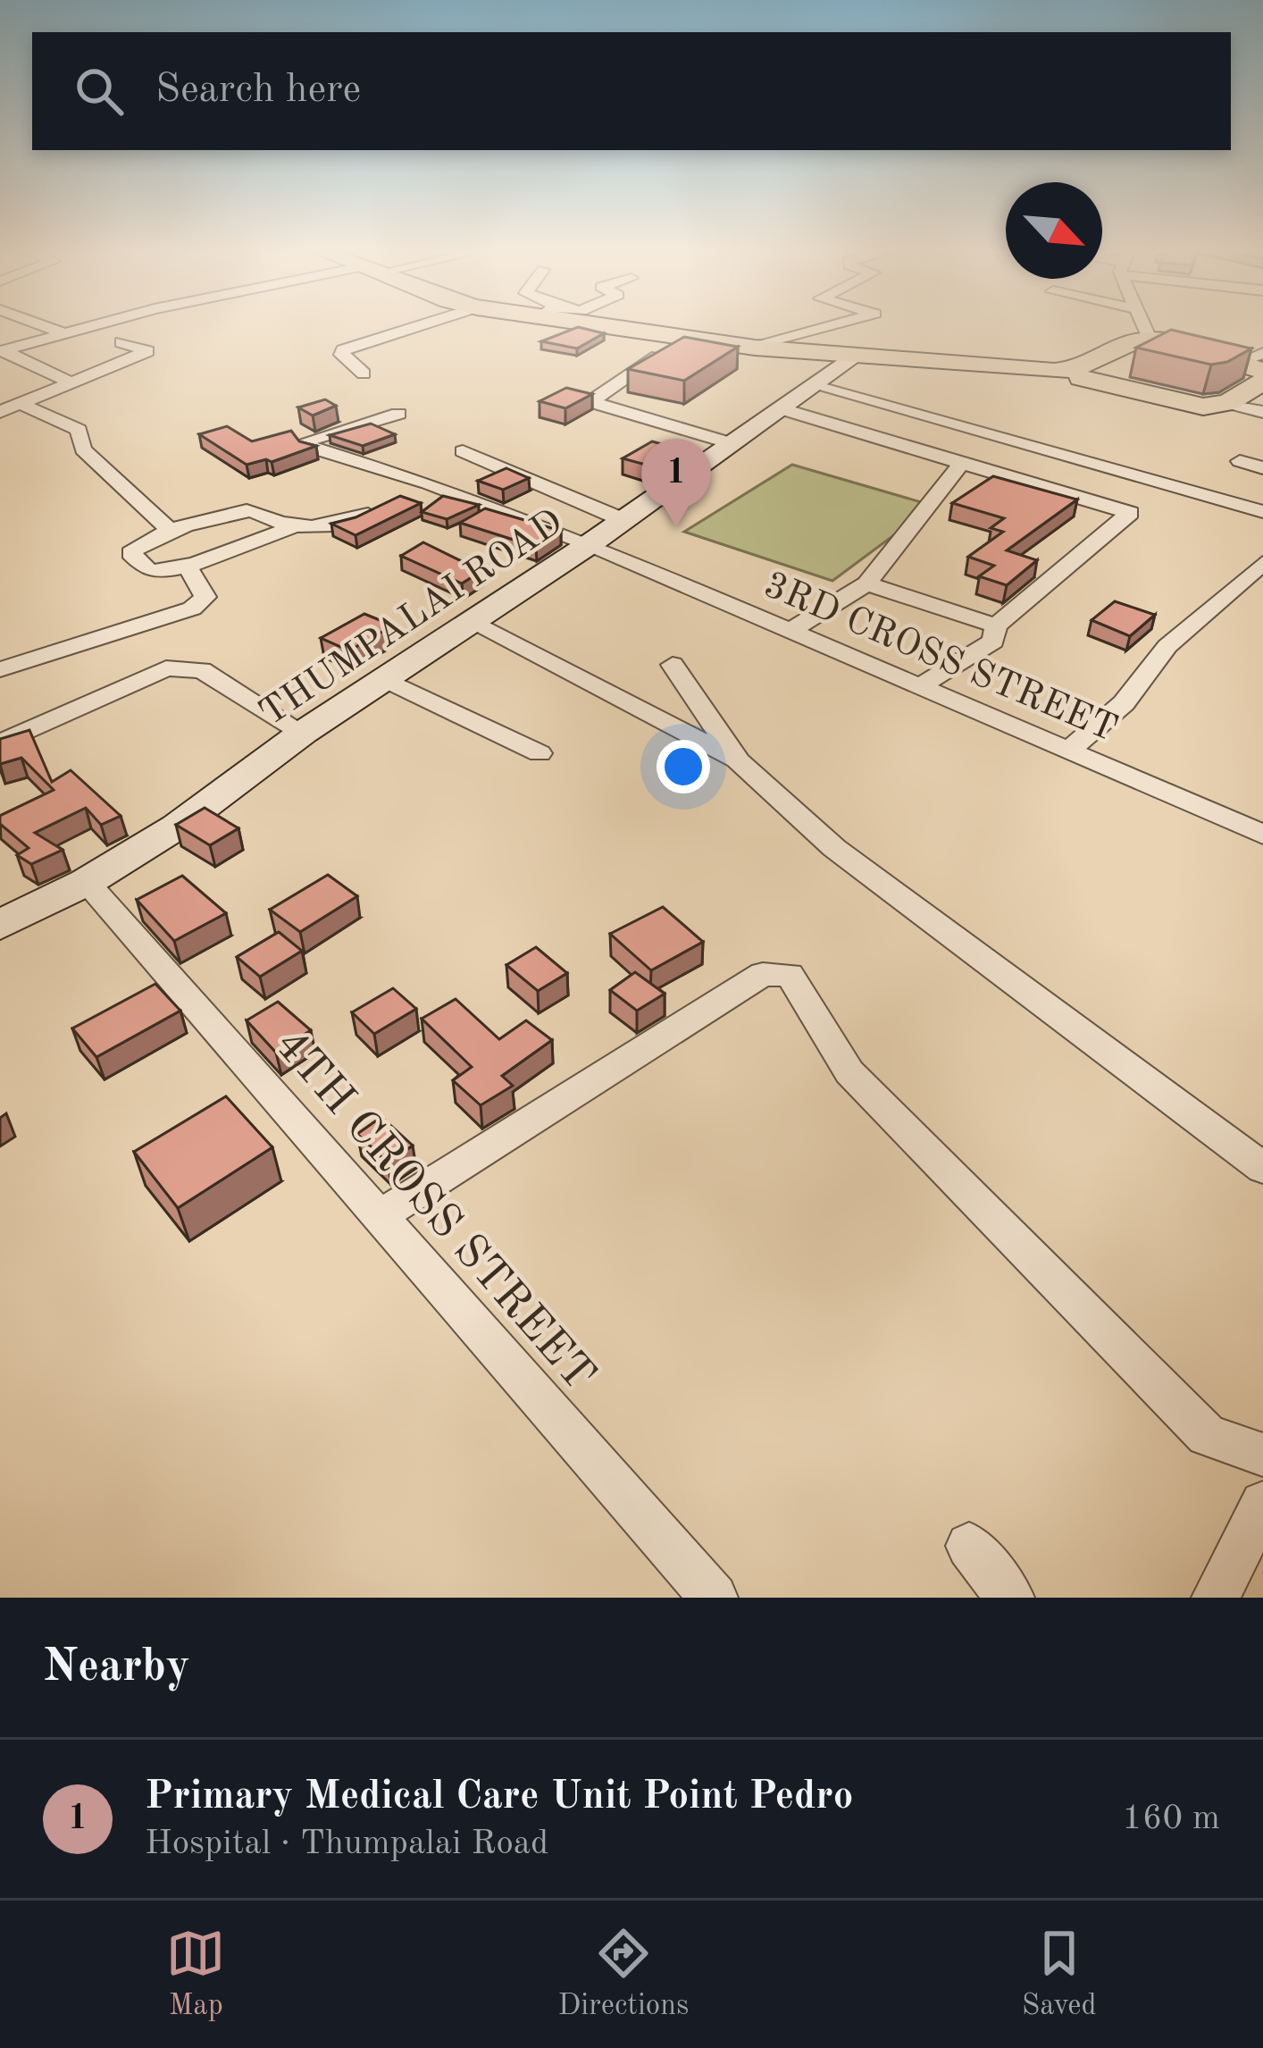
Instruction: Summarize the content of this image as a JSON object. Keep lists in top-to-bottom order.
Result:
{
  "streets": {
    "street": ["THUMPALAI ROAD", "3RD CROSS STREET", "4TH CROSS STREET"]
  },
  "crossings": [
    ["THUMPALAI ROAD", "3RD CROSS STREET"],
    ["THUMPALAI ROAD", "4TH CROSS STREET"]
  ],
  "north": "bottom right",
  "page": {
    "search": "Search here",
    "pins": "1",
    "heading": "Nearby",
    "list": [
      {
        "mark": "1",
        "name": "Primary Medical Care Unit Point Pedro",
        "note": "Hospital · Thumpalai Road",
        "value": "160 m"
      }
    ],
    "nav": ["Map", "Directions", "Saved"]
  }
}
